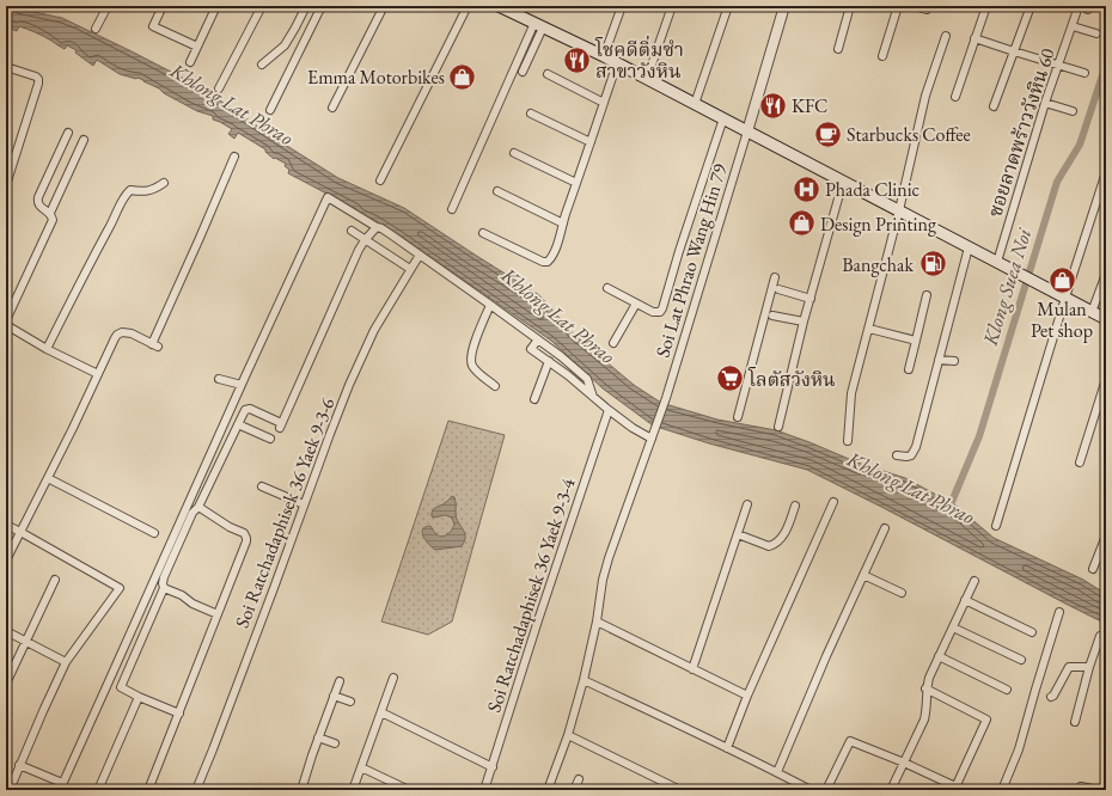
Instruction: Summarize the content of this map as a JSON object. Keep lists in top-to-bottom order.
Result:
{
  "streets": {
    "street": [
      "ซอยลาดพร้าววังหิน 60",
      "Soi Lat Phrao Wang Hin 79",
      "Soi Ratchadaphisek 36 Yaek 9-3-6",
      "Soi Ratchadaphisek 36 Yaek 9-3-4"
    ]
  },
  "water": ["Khlong Lat Phrao", "Klong Suea Noi"],
  "places": {
    "restaurant": ["โชคดีติ่มซำ สาขาวังหิน", "KFC"],
    "shop": ["Emma Motorbikes", "Design Printing", "Mulan Pet shop"],
    "cafe": ["Starbucks Coffee"],
    "hospital": ["Phada Clinic"],
    "fuel station": ["Bangchak"],
    "supermarket": ["โลตัสวังหิน"]
  }
}
